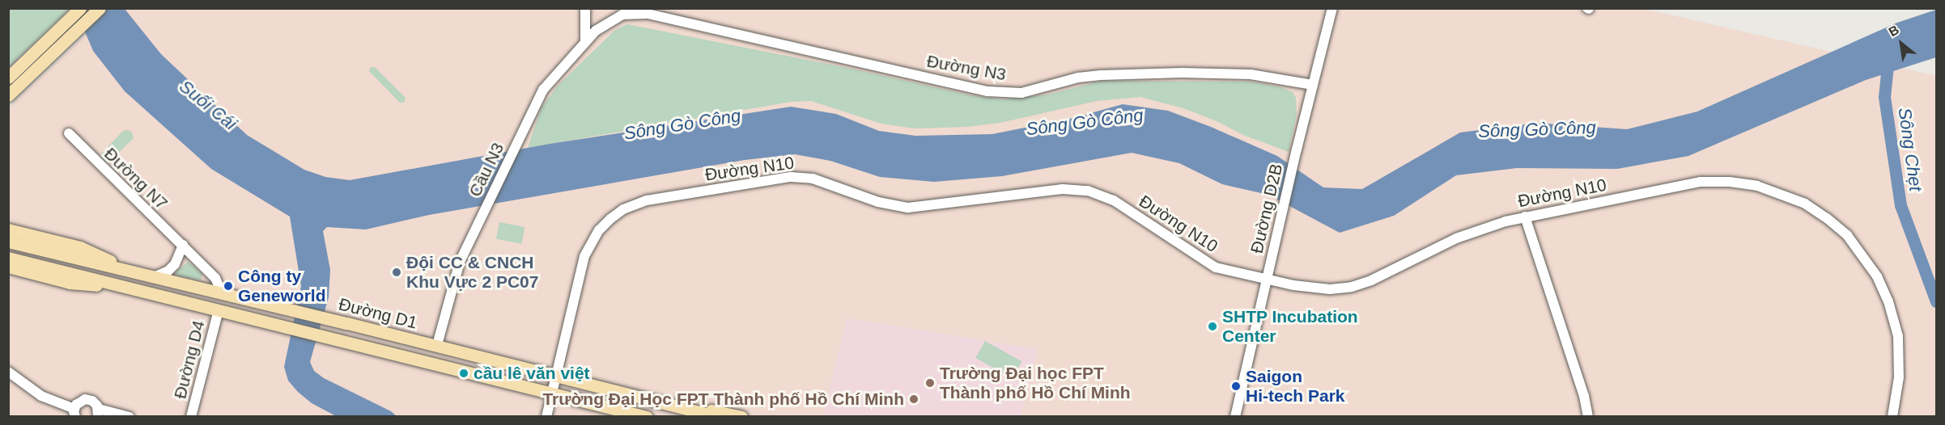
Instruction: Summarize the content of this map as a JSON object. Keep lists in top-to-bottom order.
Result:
{
  "streets": {
    "main road": ["Đường D1"],
    "street": [
      "Đường N3",
      "Đường N10",
      "Cầu N3",
      "Đường N7",
      "Đường D2B",
      "Đường D4"
    ]
  },
  "crossings": [
    ["Đường N3", "Cầu N3"],
    ["Đường N3", "Đường D2B"],
    ["Đường N10", "Đường D2B"],
    ["Đường N10", "Đường D1"],
    ["Cầu N3", "Đường D1"],
    ["Đường N7", "Đường D1"],
    ["Đường D1", "Đường D4"]
  ],
  "water": ["Suối Cái", "Sông Gò Công", "Sông Chẹt"],
  "places": [
    "Đội CC & CNCH Khu Vực 2 PC07",
    "Công ty Geneworld",
    "SHTP Incubation Center",
    "cầu lê văn việt",
    "Trường Đại học FPT Thành phố Hồ Chí Minh",
    "Saigon Hi-tech Park",
    "Trường Đại Học FPT Thành phố Hồ Chí Minh"
  ],
  "north": "top left"
}
